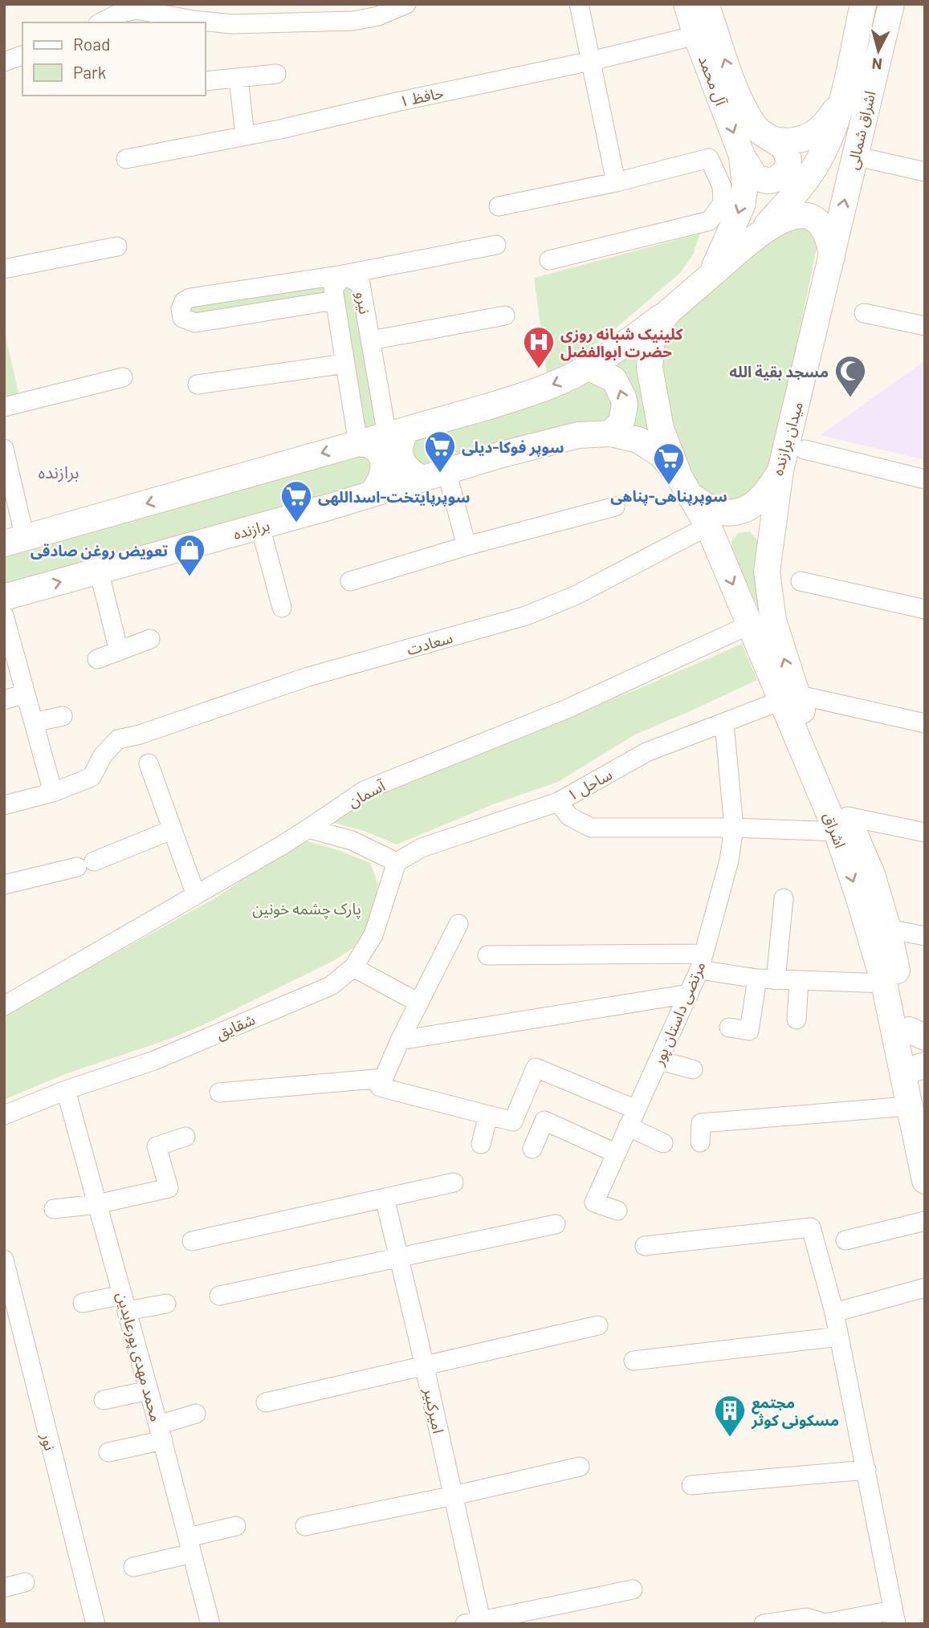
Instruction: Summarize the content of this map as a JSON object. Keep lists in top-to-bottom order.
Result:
{
  "streets": {
    "main road": [
      "آل محمد",
      "اشراق شمالی",
      "میدان برازنده",
      "برازنده",
      "اشراق"
    ],
    "street": [
      "حافظ ۱",
      "نیرو",
      "سعادت",
      "ساحل ۱",
      "آسمان",
      "مرتضی داستان پور",
      "شقایق",
      "محمد مهدی پورعابدین",
      "امیرکبیر",
      "نور"
    ]
  },
  "crossings": [
    ["آل محمد", "حافظ ۱"],
    ["اشراق شمالی", "میدان برازنده"],
    ["میدان برازنده", "برازنده"],
    ["میدان برازنده", "اشراق"],
    ["برازنده", "اشراق"],
    ["سعادت", "اشراق"],
    ["ساحل ۱", "اشراق"],
    ["ساحل ۱", "مرتضی داستان پور"],
    ["ساحل ۱", "شقایق"],
    ["آسمان", "اشراق"],
    ["شقایق", "محمد مهدی پورعابدین"]
  ],
  "districts": ["برازنده"],
  "parks": ["پارک چشمه خونین"],
  "places": {
    "hospital": ["کلینیک شبانه روزی حضرت ابوالفضل"],
    "mosque": ["مسجد بقیة الله"],
    "supermarket": ["سوپر فوکا-دیلی", "سوپرپناهی-پناهی", "سوپرپایتخت-اسداللهی"],
    "shop": ["تعویض روغن صادقی"],
    "building": ["مجتمع مسکونی کوثر"]
  },
  "legend": ["Road", "Park"],
  "north": "bottom"
}
